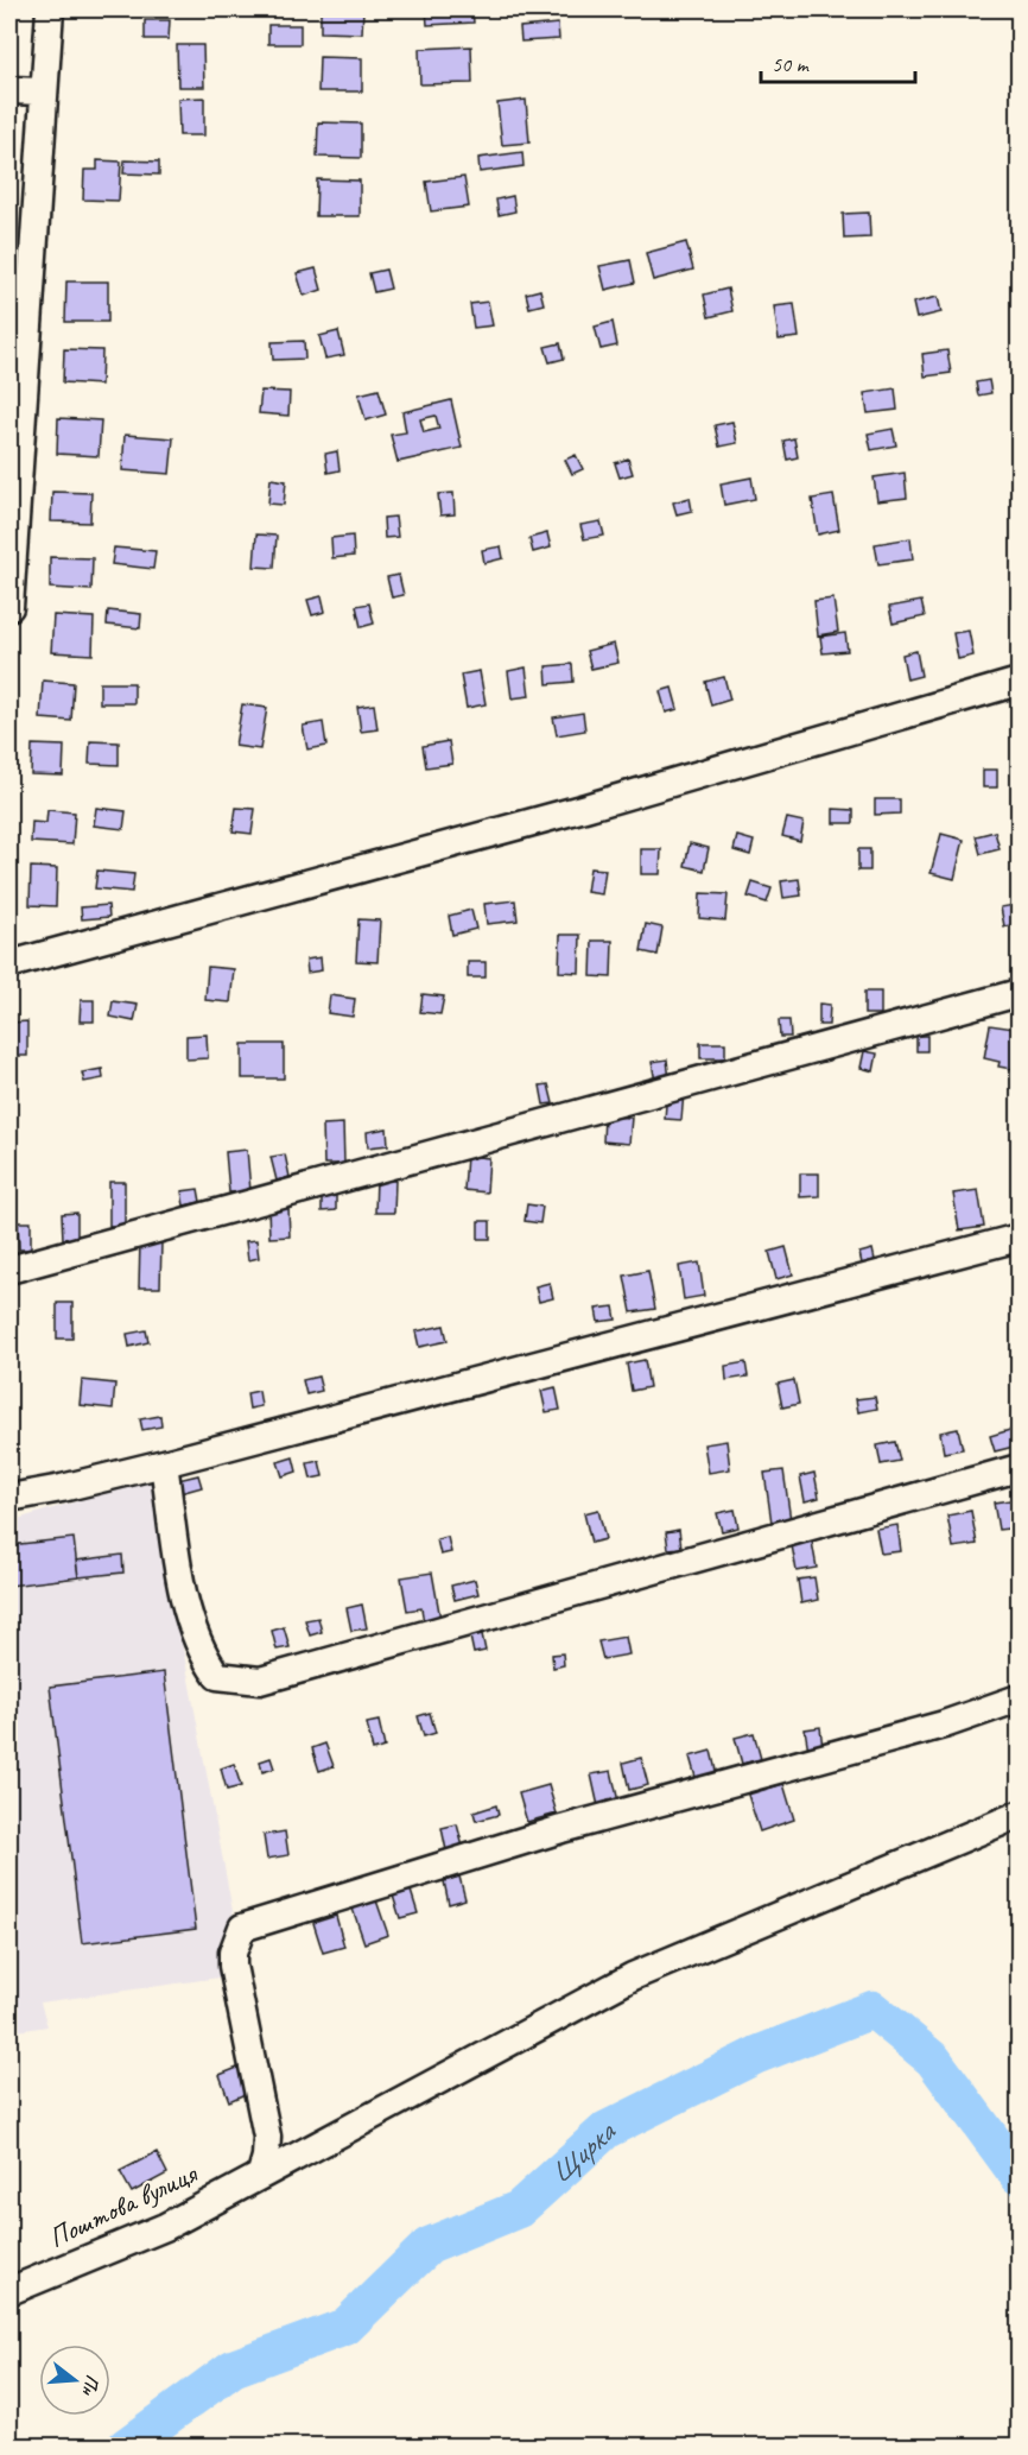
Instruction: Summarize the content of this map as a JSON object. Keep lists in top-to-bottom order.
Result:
{
  "streets": {
    "street": ["Поштова вулиця"]
  },
  "water": ["Щирка"],
  "scale_bar": "50 m",
  "north": "right"
}
